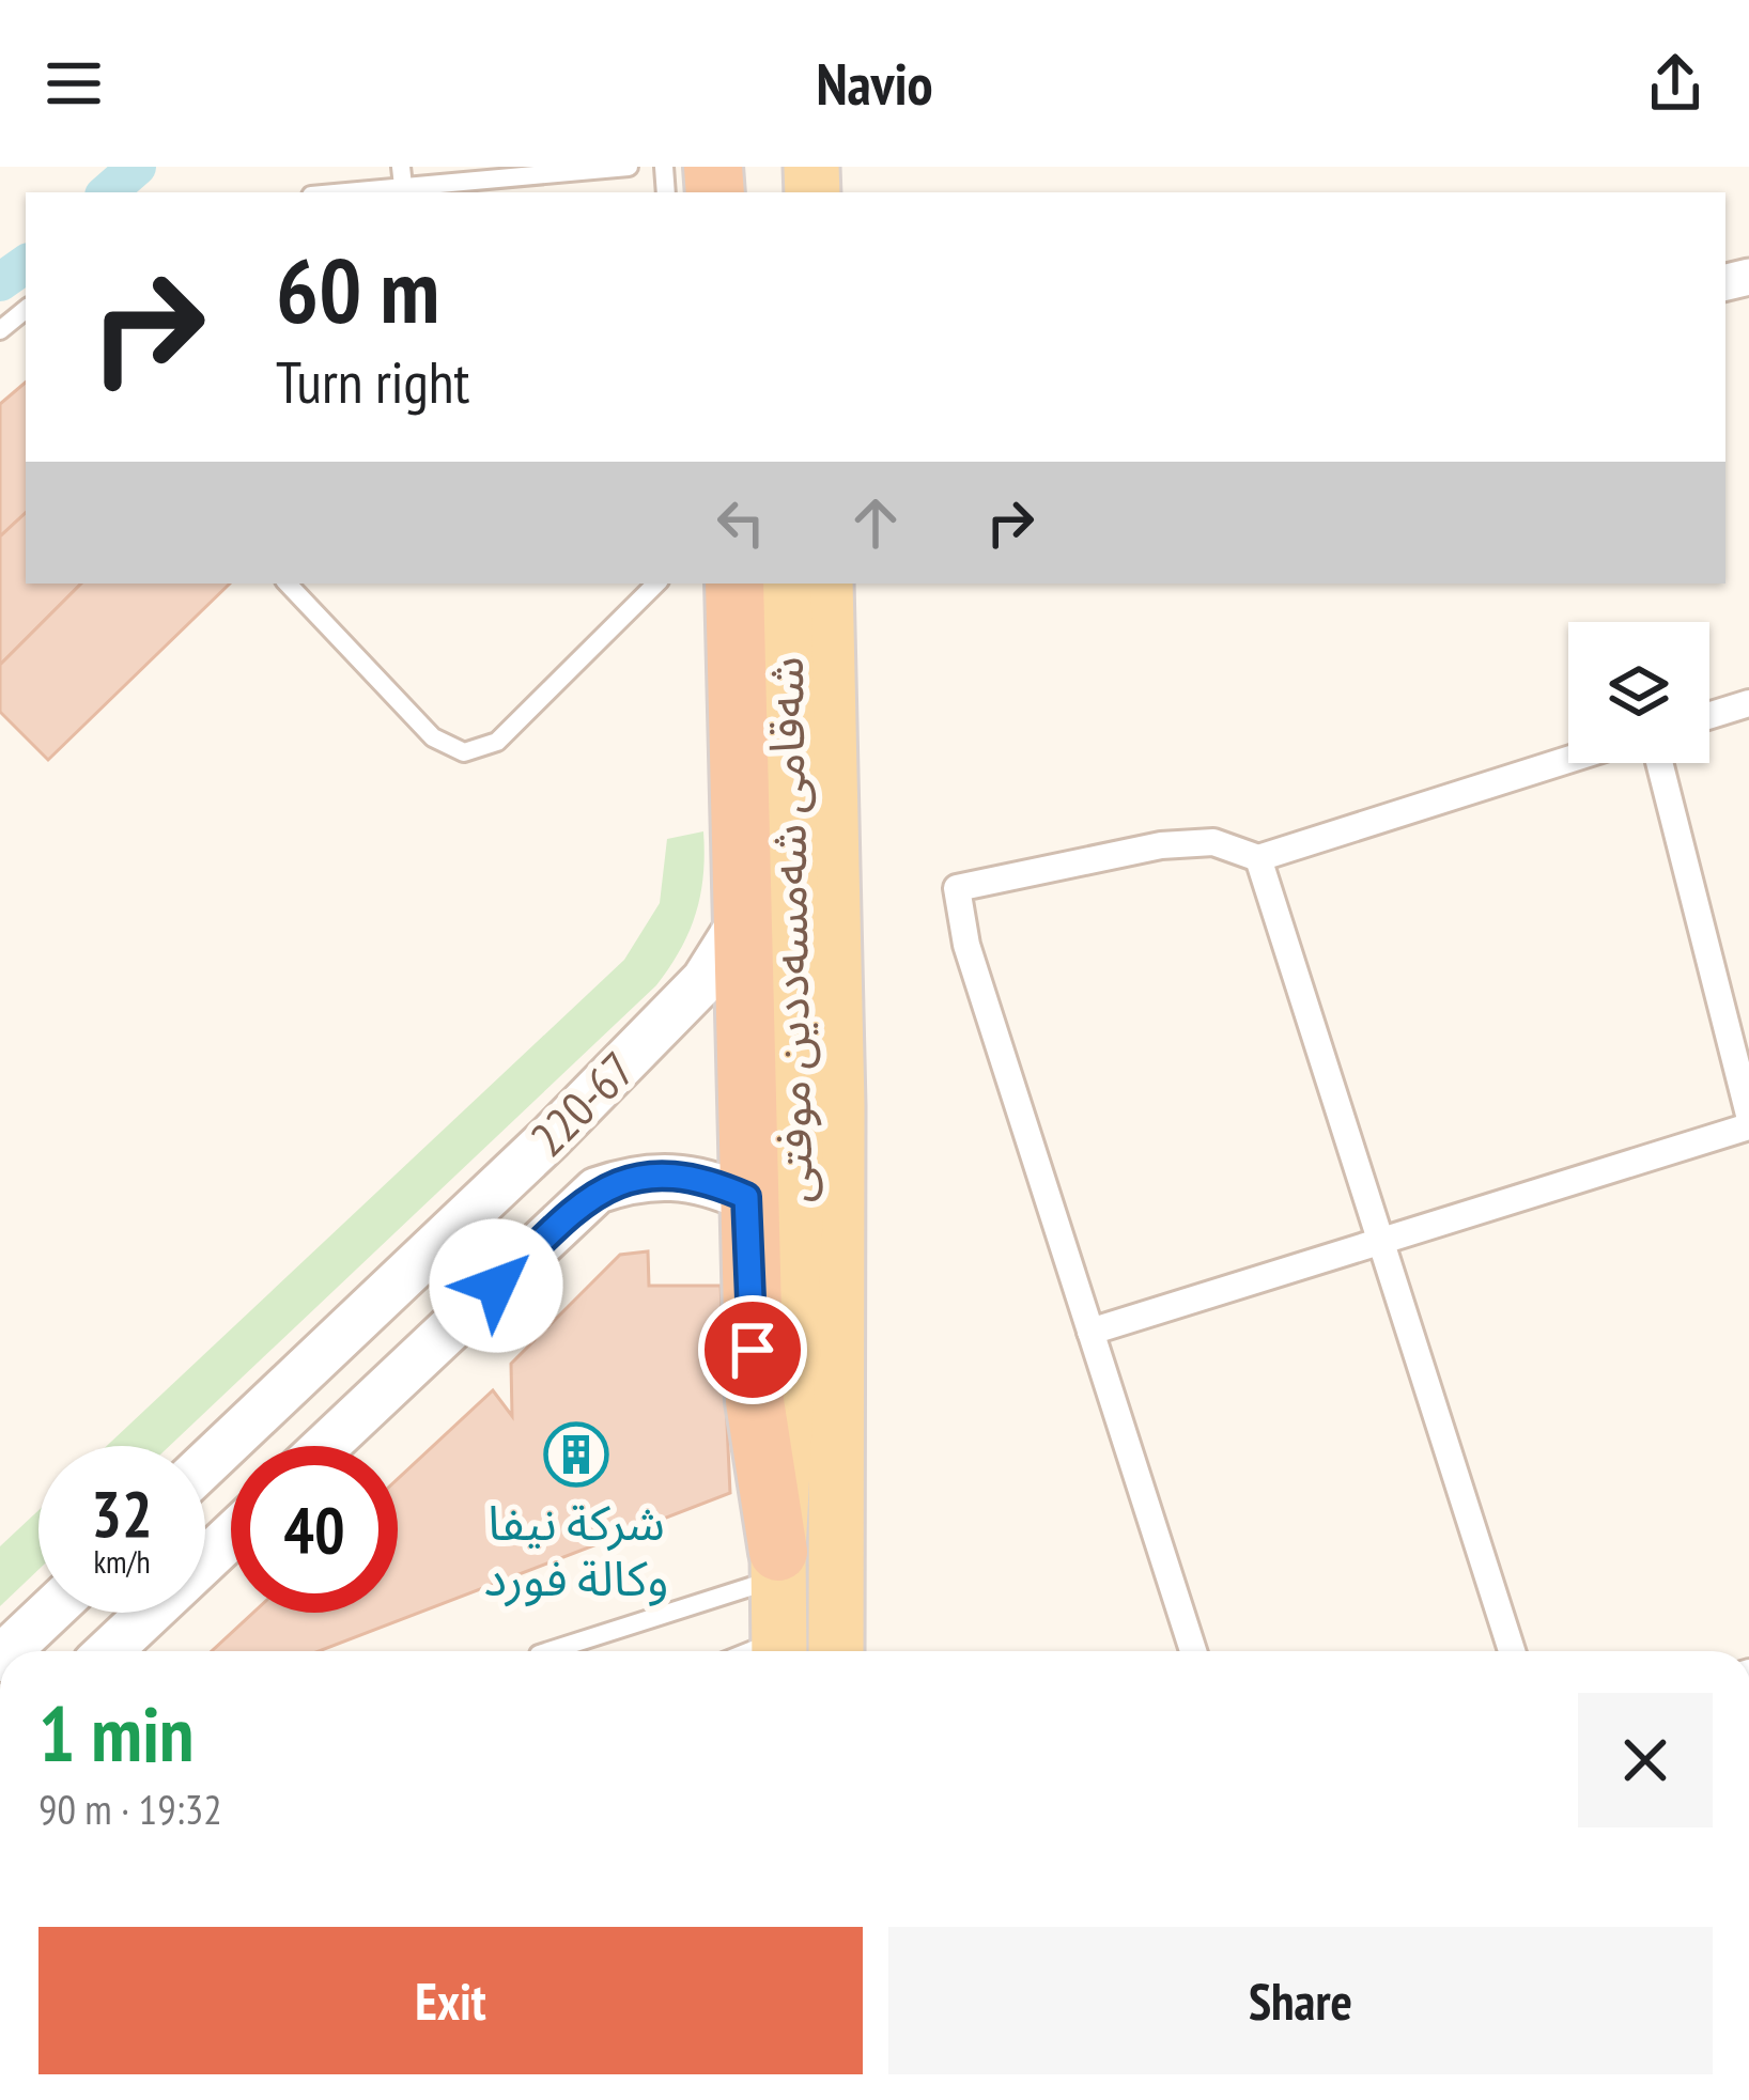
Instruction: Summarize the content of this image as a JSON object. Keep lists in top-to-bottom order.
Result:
{
  "streets": {
    "main road": ["شەقامی شەمسەددین موفتی"],
    "street": ["220-67"]
  },
  "places": {
    "building": ["شركة نيفا وكالة فورد"]
  },
  "page": {
    "header": "Navio",
    "turn": ["60 m", "Turn right"],
    "speed": "32 km/h",
    "limit": "40",
    "heading": ["1 min", "90 m · 19:32"],
    "buttons": ["Exit", "Share"]
  }
}
